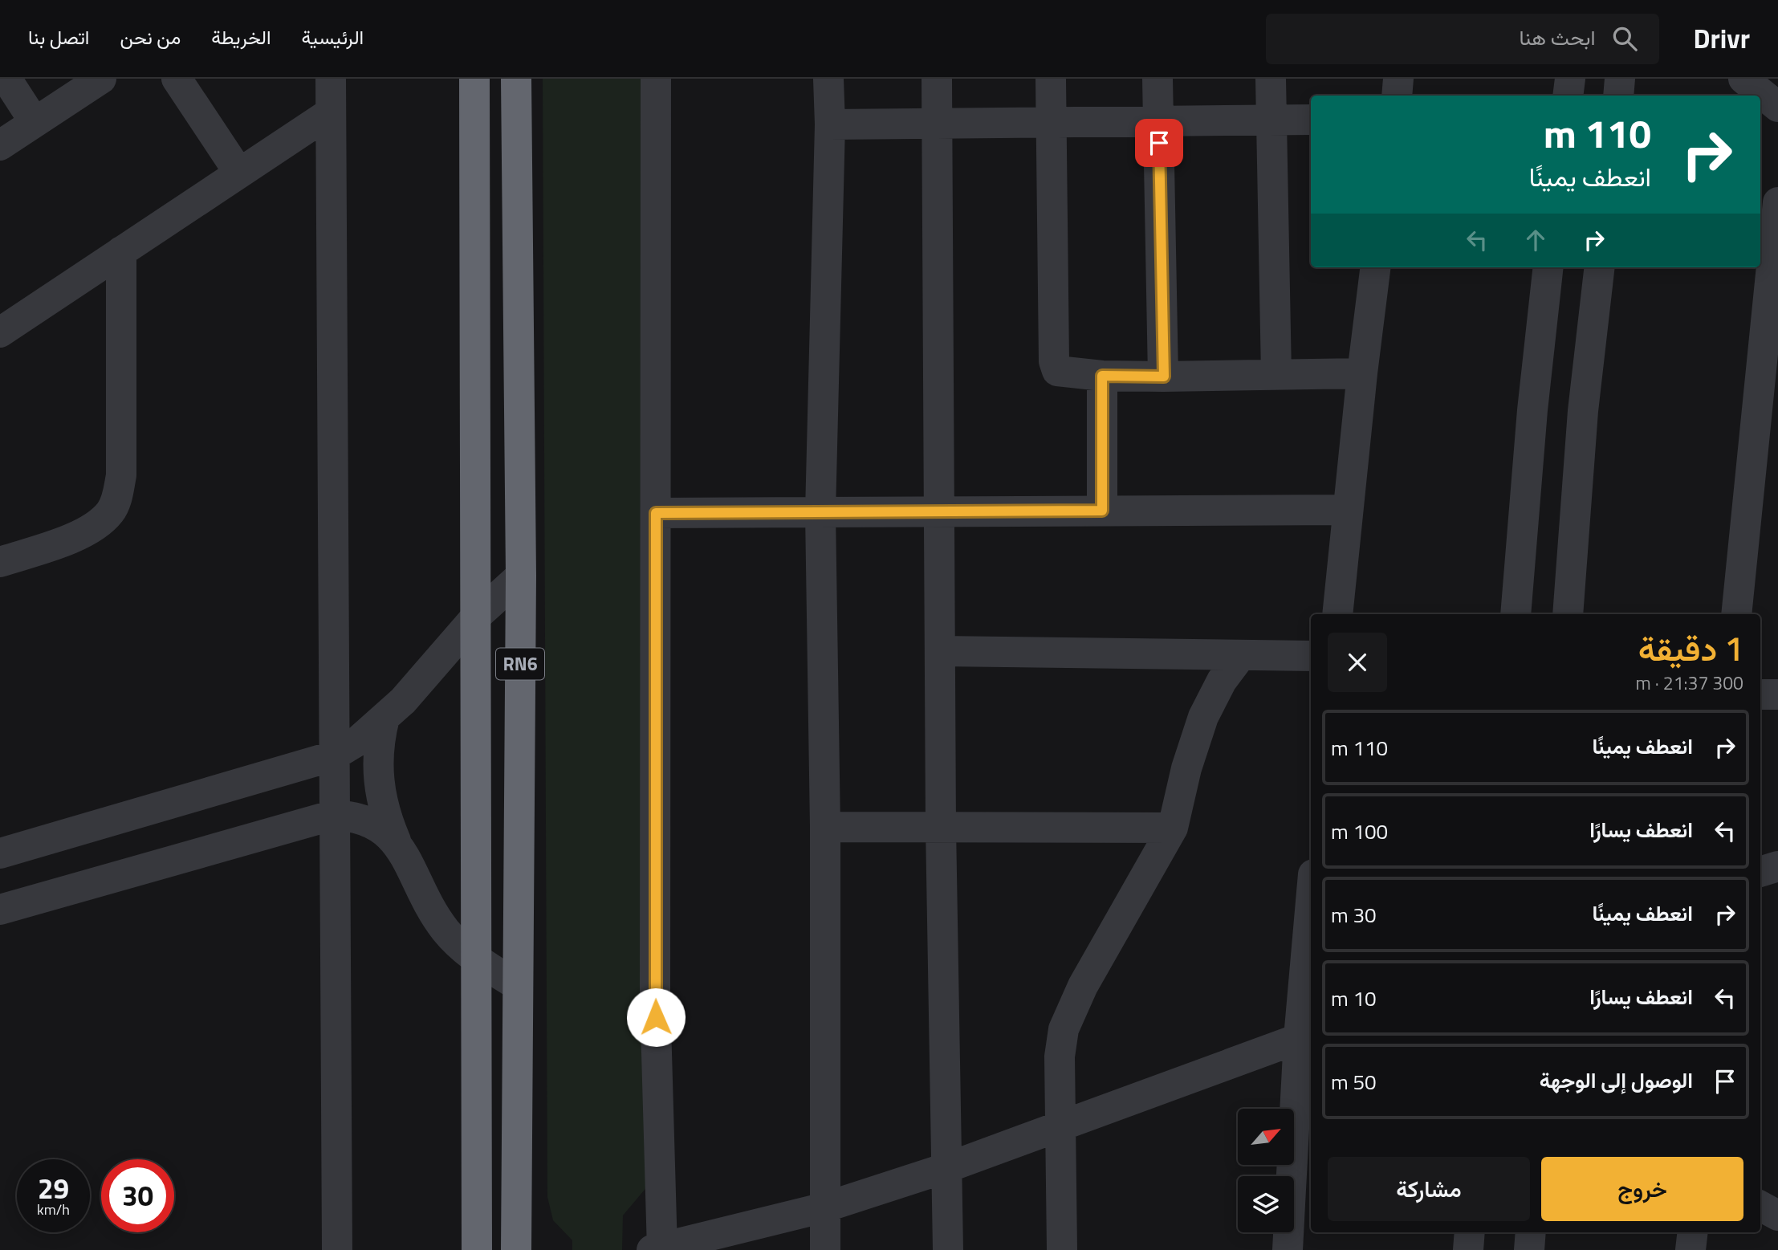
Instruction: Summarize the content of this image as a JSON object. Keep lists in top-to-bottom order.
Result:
{
  "streets": {
    "highway": ["RN6"]
  },
  "north": "top right",
  "page": {
    "header": "Drivr",
    "search": "ابحث هنا",
    "nav": [
      "الرئيسية",
      "الخريطة",
      "من نحن",
      "اتصل بنا"
    ],
    "turn": ["110 m", "انعطف يمينًا"],
    "heading": ["1 دقيقة", "300 m · 21:37"],
    "list": [
      {
        "name": "انعطف يمينًا",
        "value": "110 m"
      },
      {
        "name": "انعطف يسارًا",
        "value": "100 m"
      },
      {
        "name": "انعطف يمينًا",
        "value": "30 m"
      },
      {
        "name": "انعطف يسارًا",
        "value": "10 m"
      },
      {
        "name": "الوصول إلى الوجهة",
        "value": "50 m"
      }
    ],
    "buttons": ["خروج", "مشاركة"],
    "speed": "29 km/h",
    "limit": "30"
  }
}
